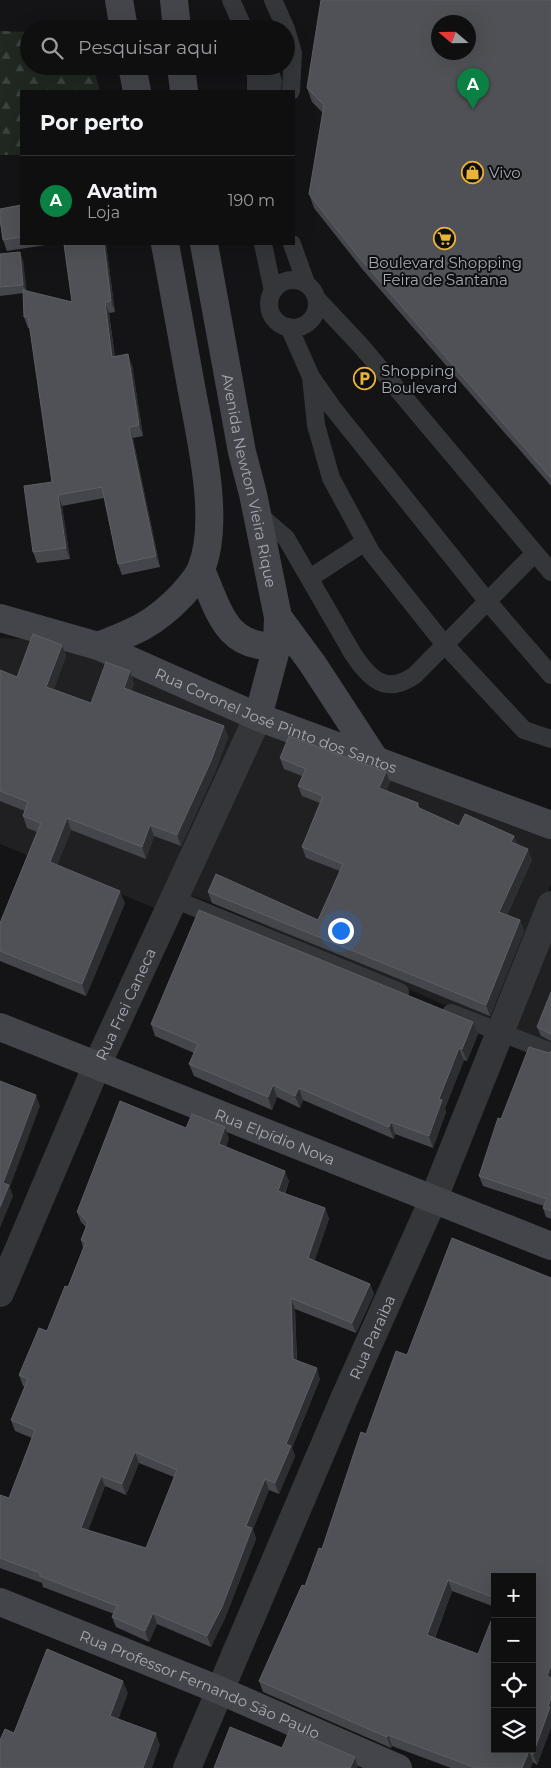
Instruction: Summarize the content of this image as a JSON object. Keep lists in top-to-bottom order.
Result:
{
  "streets": {
    "street": [
      "Avenida Newton Vieira Rique",
      "Rua Coronel José Pinto dos Santos",
      "Rua Frei Caneca",
      "Rua Elpídio Nova",
      "Rua Paraiba",
      "Rua Professor Fernando São Paulo"
    ]
  },
  "crossings": [
    ["Avenida Newton Vieira Rique", "Rua Coronel José Pinto dos Santos"],
    ["Avenida Newton Vieira Rique", "Rua Frei Caneca"],
    ["Rua Coronel José Pinto dos Santos", "Rua Frei Caneca"],
    ["Rua Frei Caneca", "Rua Elpídio Nova"],
    ["Rua Elpídio Nova", "Rua Paraiba"],
    ["Rua Paraiba", "Rua Professor Fernando São Paulo"]
  ],
  "places": {
    "shop": ["Vivo"],
    "supermarket": ["Boulevard Shopping Feira de Santana"],
    "parking": ["Shopping Boulevard"]
  },
  "north": "left",
  "page": {
    "search": "Pesquisar aqui",
    "pins": "A",
    "heading": "Por perto",
    "list": [
      {
        "mark": "A",
        "name": "Avatim",
        "note": "Loja",
        "value": "190 m"
      }
    ],
    "map_buttons": ["+", "−"]
  }
}
